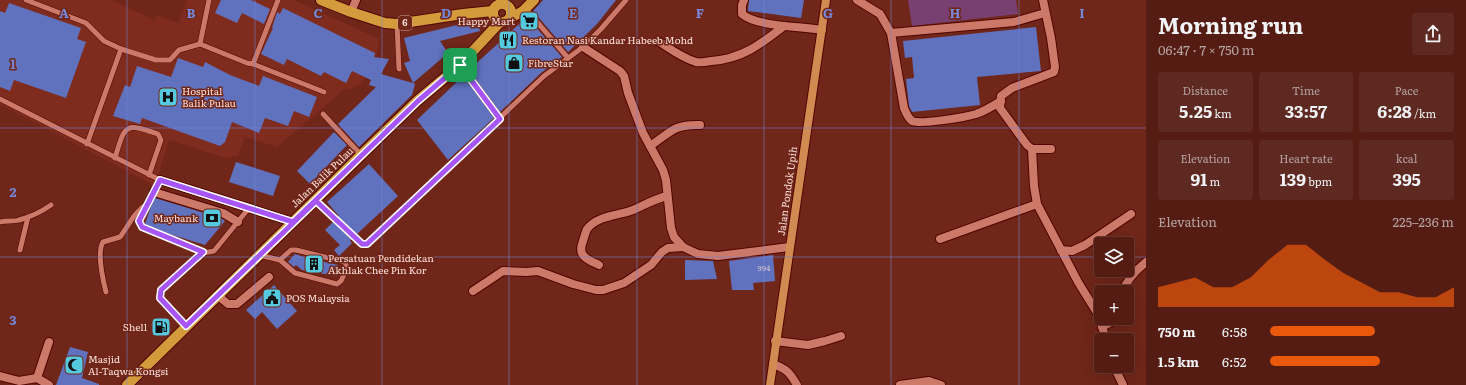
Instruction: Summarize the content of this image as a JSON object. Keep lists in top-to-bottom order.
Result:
{
  "streets": {
    "main road": ["6", "Jalan Balik Pulau", "Jalan Pondok Upih"]
  },
  "crossings": [
    ["6", "Jalan Balik Pulau"]
  ],
  "places": {
    "supermarket": ["Happy Mart"],
    "restaurant": ["Restoran Nasi Kandar Habeeb Mohd"],
    "shop": ["FibreStar"],
    "hospital": ["Hospital Balik Pulau"],
    "bank": ["Maybank"],
    "building": ["Persatuan Pendidekan Akhlak Chee Pin Kor"],
    "public building": ["POS Malaysia"],
    "fuel station": ["Shell"],
    "mosque": ["Masjid Al-Taqwa Kongsi"]
  },
  "house_numbers": ["994"],
  "page": {
    "heading": ["Morning run", "06:47 · 7 × 750 m"],
    "stats": [
      ["Distance", "5.25 km"],
      ["Time", "33:57"],
      ["Pace", "6:28 /km"],
      ["Elevation", "91 m"],
      ["Heart rate", "139 bpm"],
      ["kcal", "395"]
    ],
    "chart": ["Elevation", "225–236 m"],
    "map_buttons": ["+", "−"],
    "list": [
      {
        "name": "750 m",
        "note": "6:58"
      },
      {
        "name": "1.5 km",
        "note": "6:52"
      }
    ]
  },
  "grid": {
    "columns": [
      "A",
      "B",
      "C",
      "D",
      "E",
      "F",
      "G",
      "H",
      "I"
    ],
    "rows": ["1", "2", "3"]
  }
}
